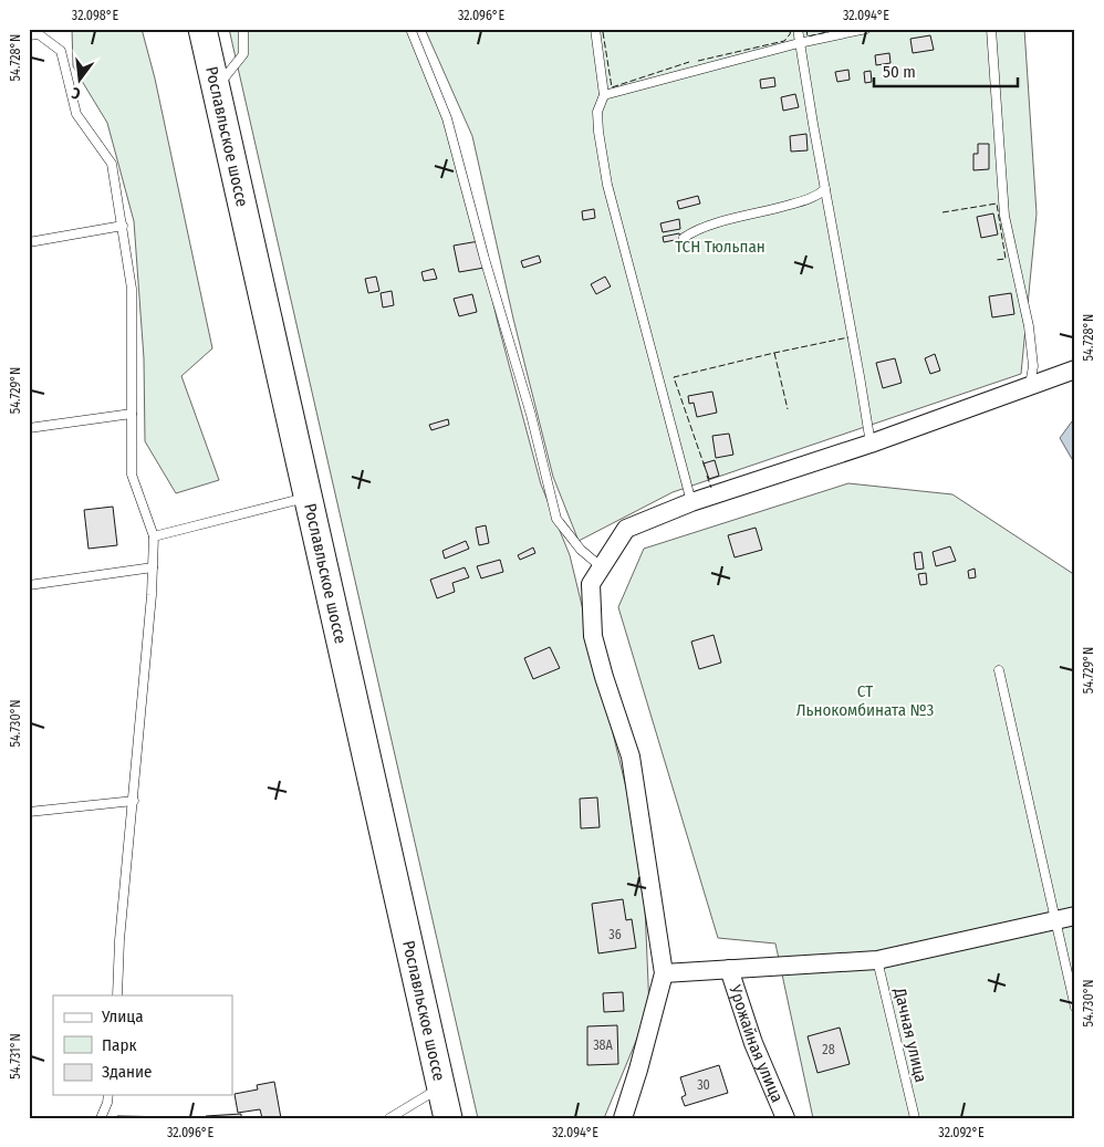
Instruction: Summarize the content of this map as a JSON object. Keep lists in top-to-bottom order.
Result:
{
  "streets": {
    "main road": ["Рославльское шоссе"],
    "street": ["Урожайная улица"],
    "lane": ["Дачная улица"]
  },
  "parks": ["ТСН Тюльпан", "СТ Льнокомбината №3"],
  "house_numbers": [
    "36",
    "38А",
    "28",
    "30"
  ],
  "legend": ["Улица", "Парк", "Здание"],
  "scale_bar": "50 m",
  "north": "bottom",
  "coordinates": [
    "32.098°E",
    "32.096°E",
    "32.094°E",
    "54.728°N",
    "54.729°N",
    "54.730°N",
    "54.731°N",
    "32.092°E"
  ]
}
